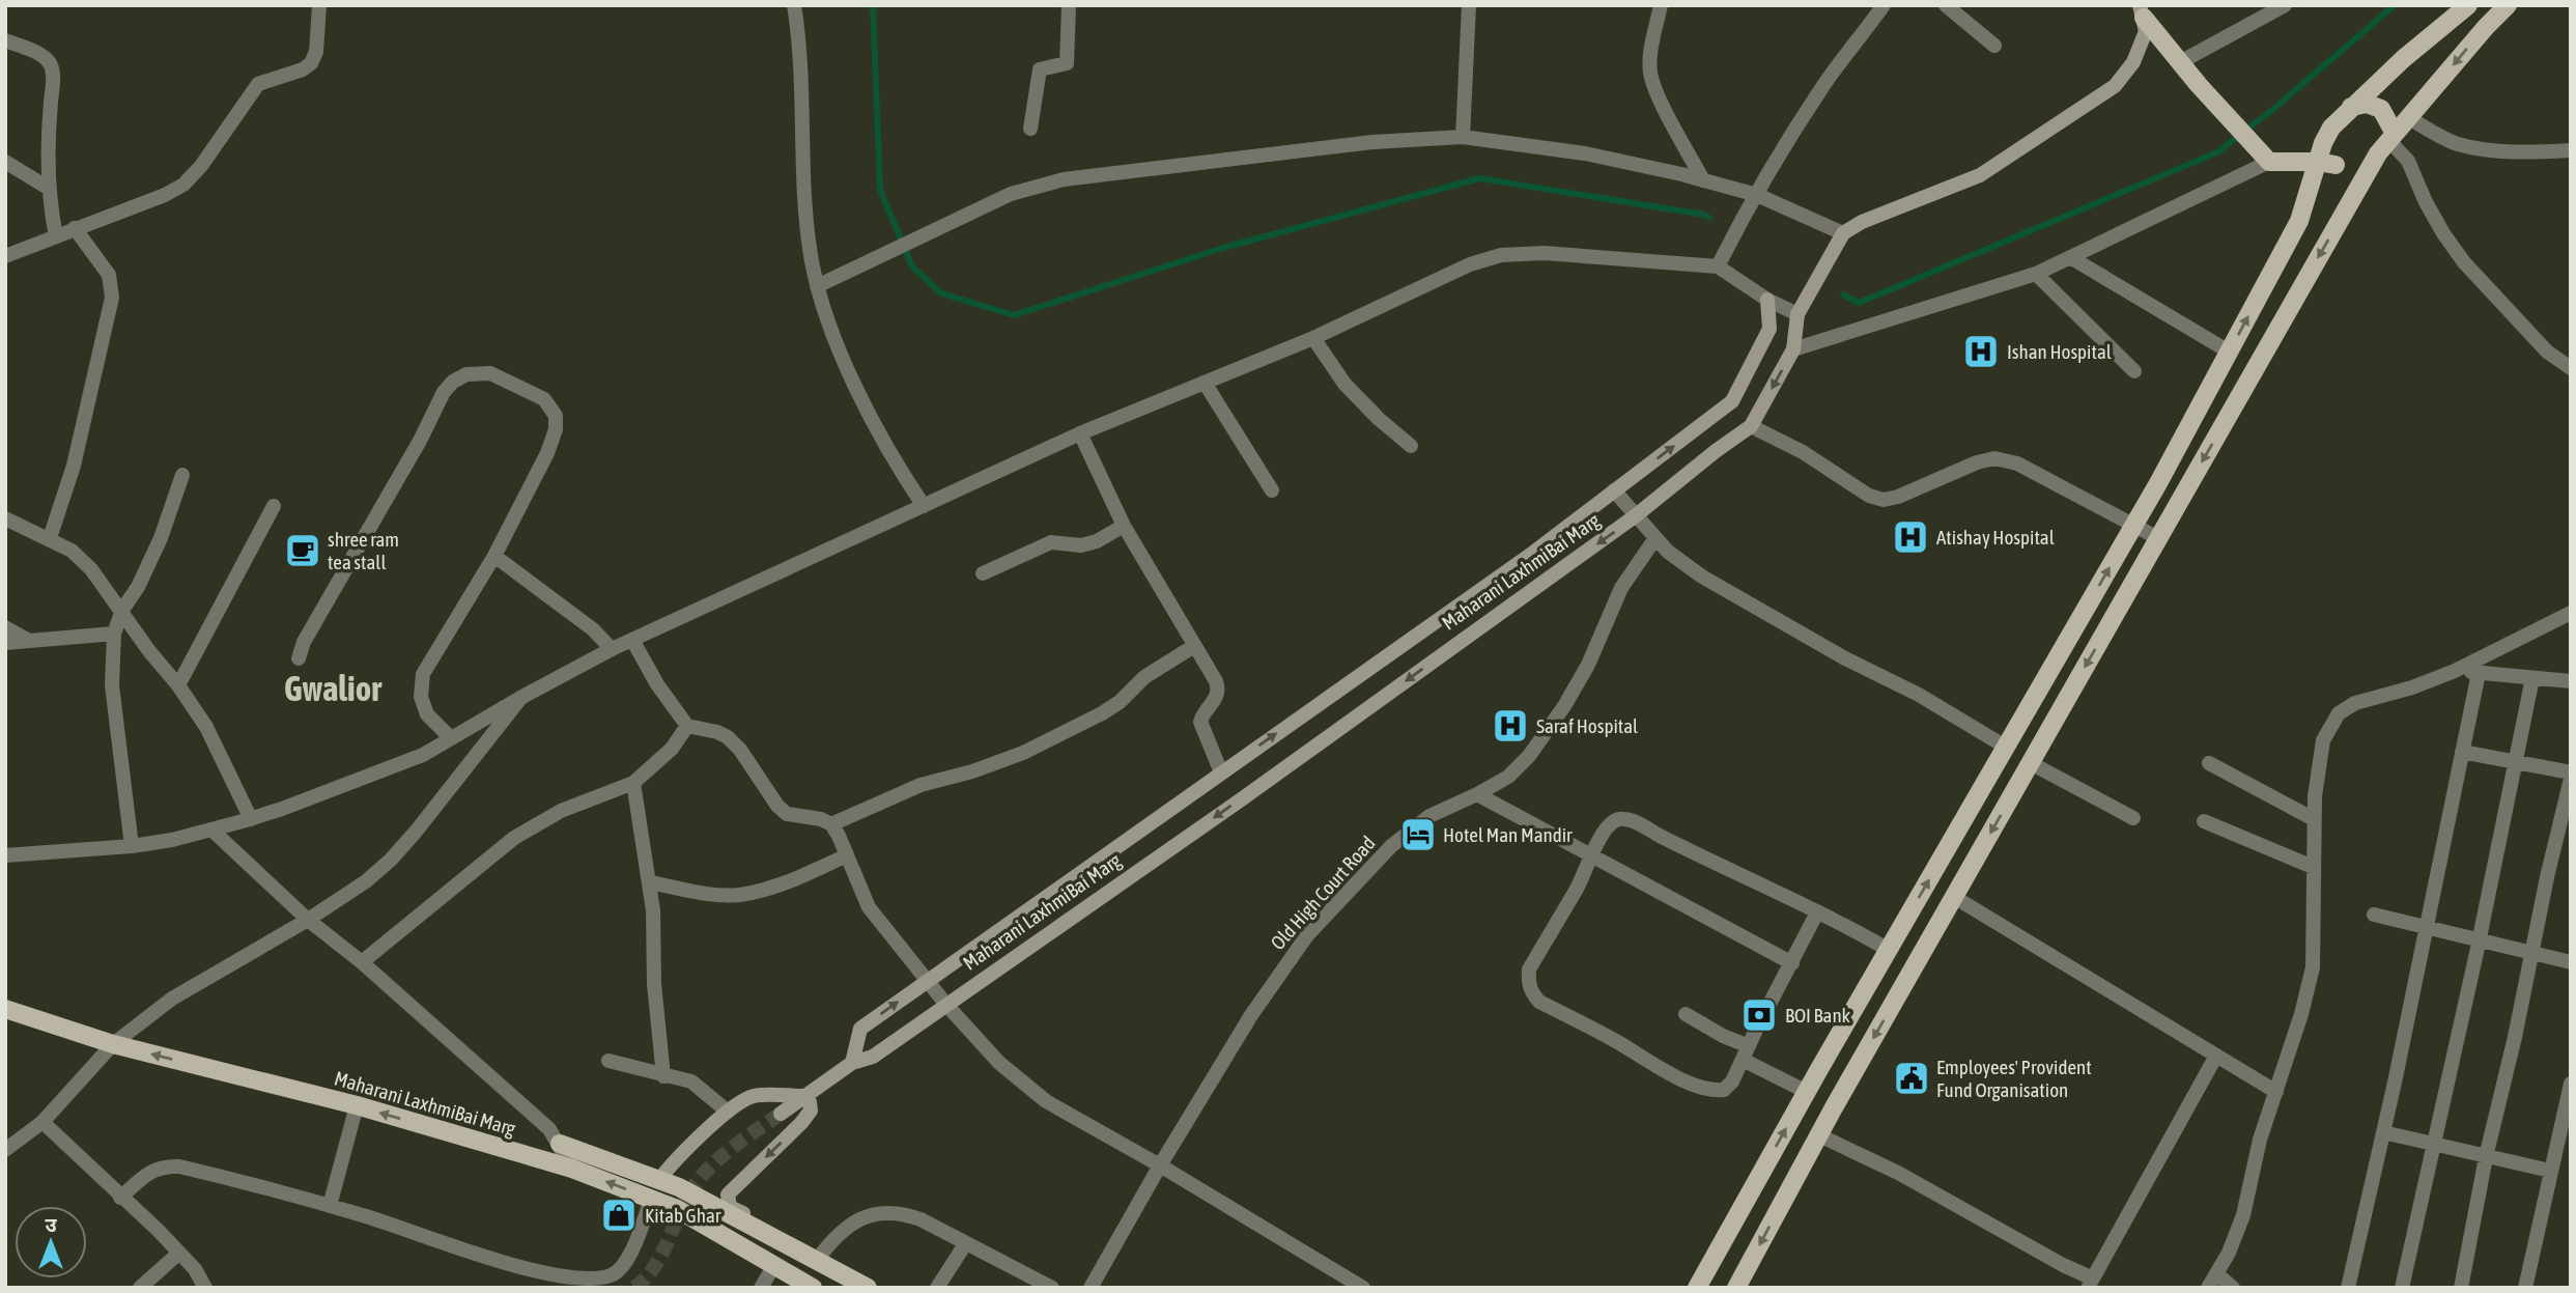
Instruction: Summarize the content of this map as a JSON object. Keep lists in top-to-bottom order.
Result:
{
  "streets": {
    "main road": ["Maharani LaxhmiBai Marg"],
    "street": ["Old High Court Road"]
  },
  "districts": ["Gwalior"],
  "places": {
    "hospital": ["Ishan Hospital", "Atishay Hospital", "Saraf Hospital"],
    "cafe": ["shree ram tea stall"],
    "hotel": ["Hotel Man Mandir"],
    "bank": ["BOI Bank"],
    "public building": ["Employees' Provident Fund Organisation"],
    "shop": ["Kitab Ghar"]
  },
  "north": "top"
}
